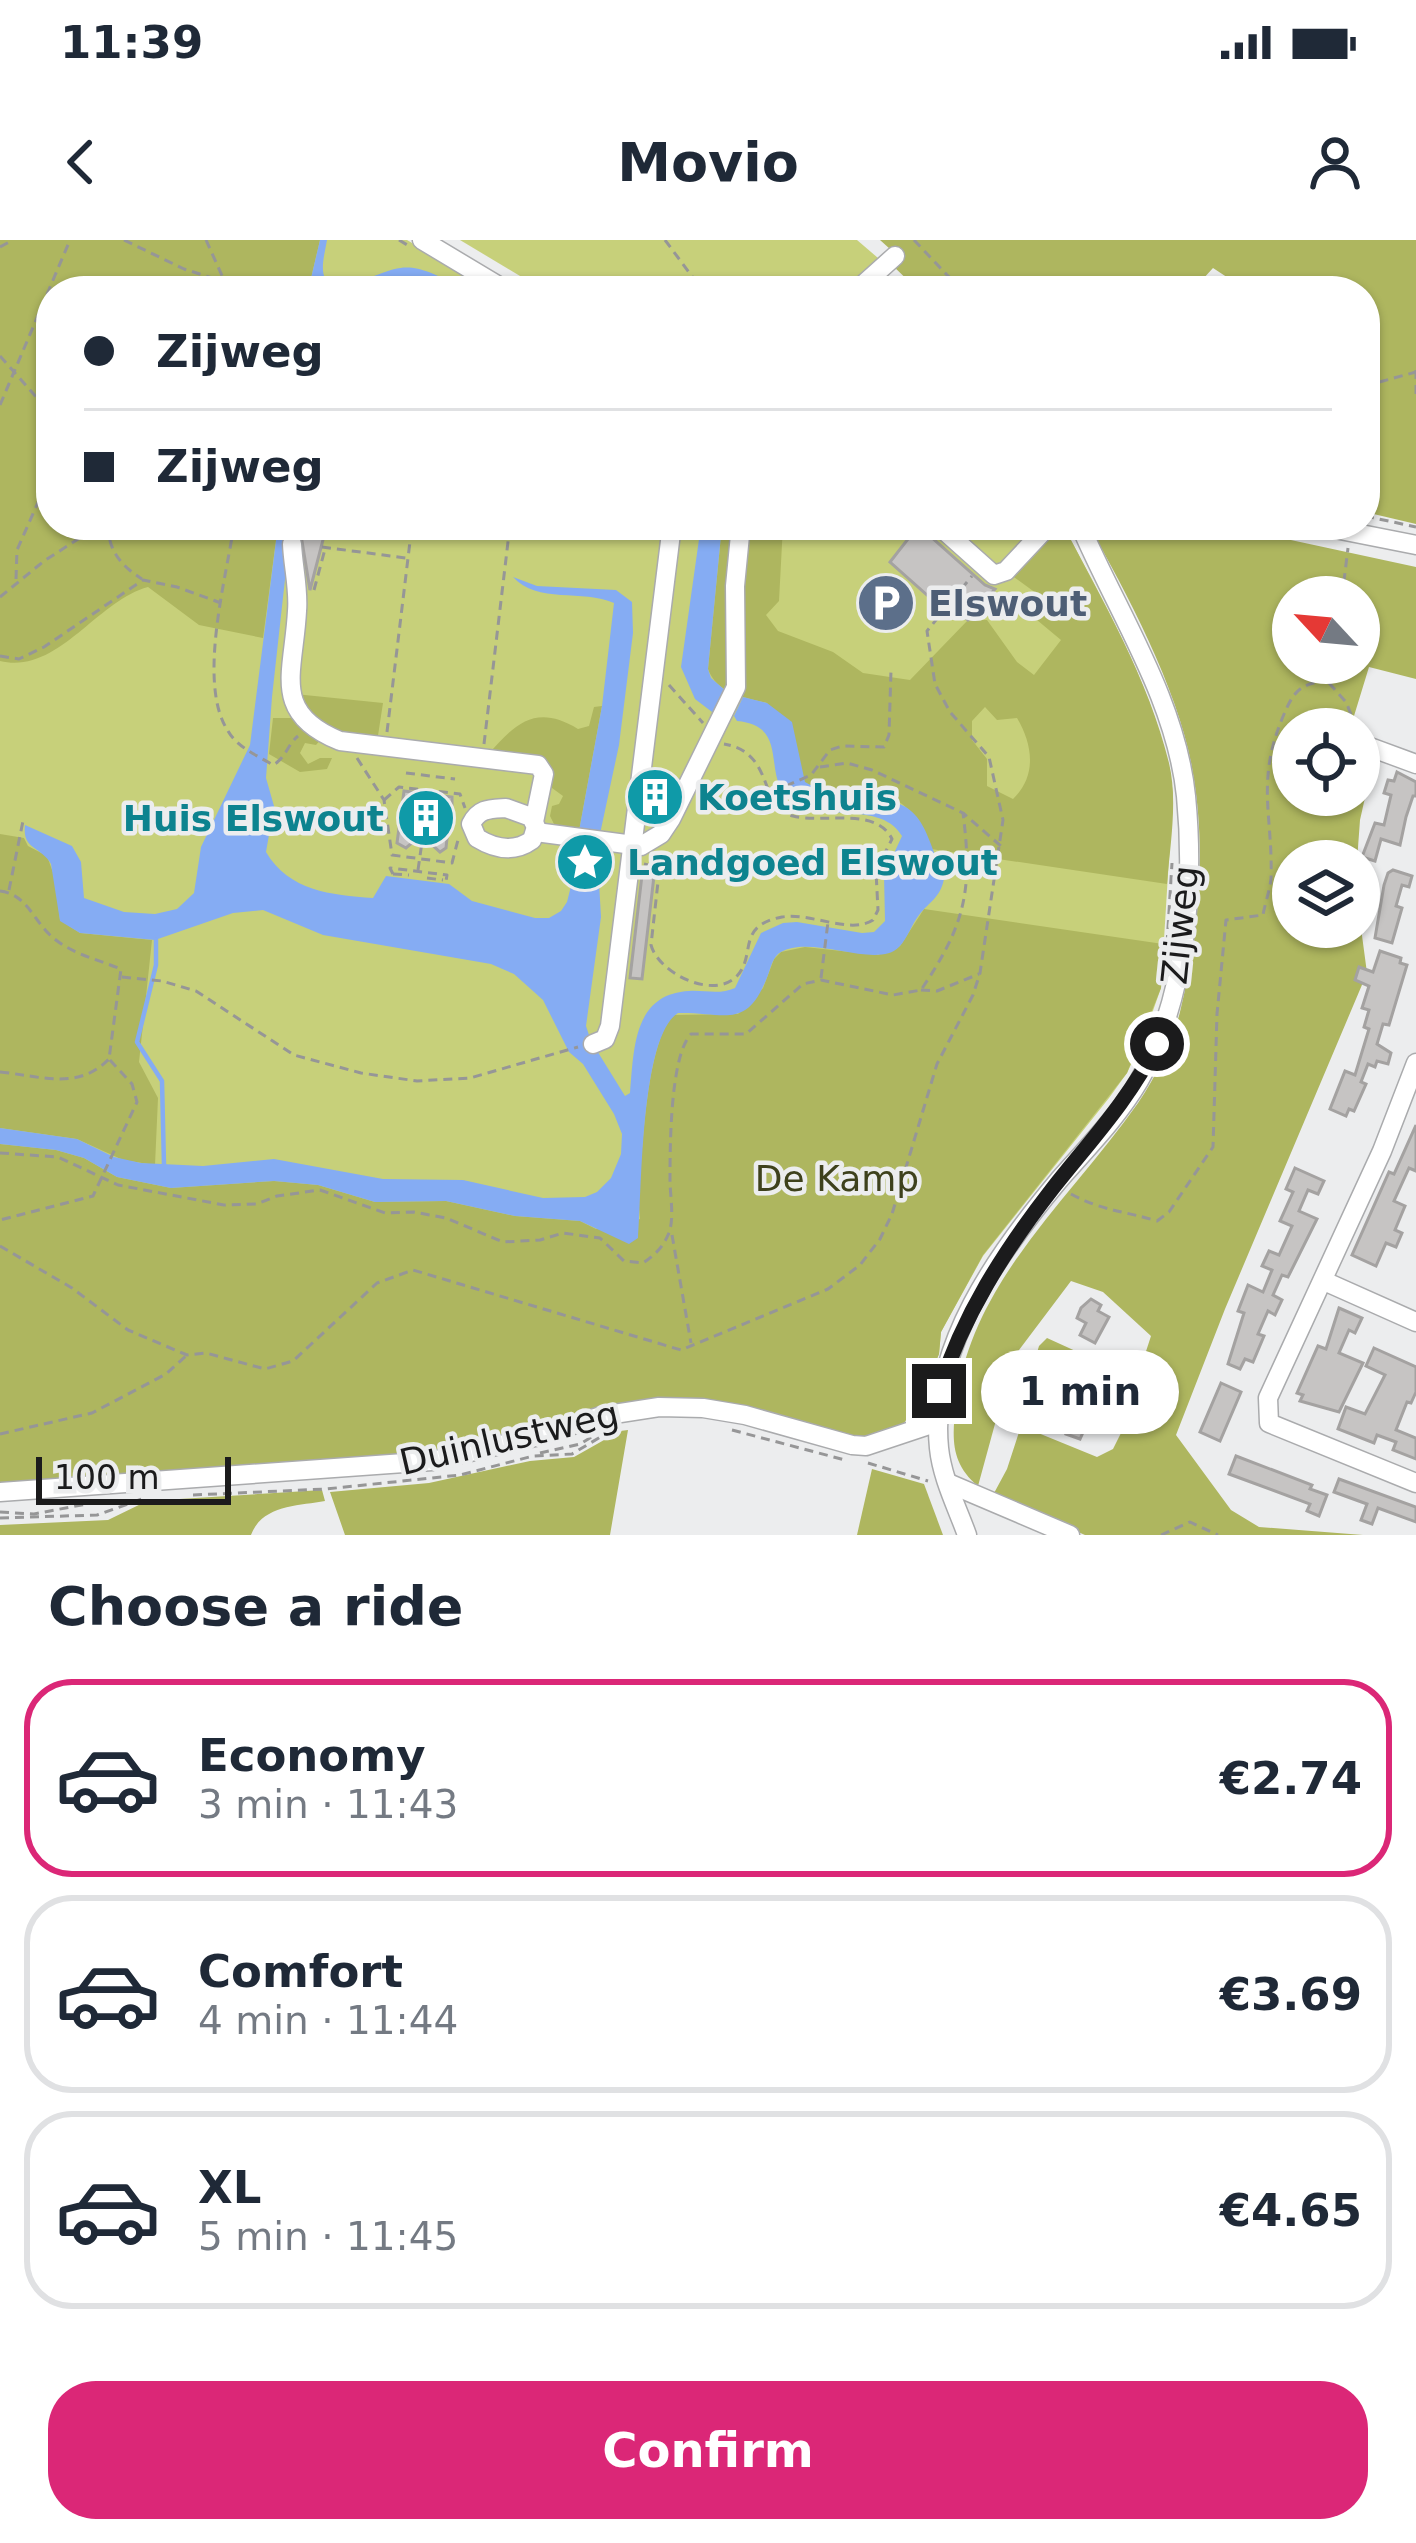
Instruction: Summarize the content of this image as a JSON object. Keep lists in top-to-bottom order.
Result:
{
  "streets": {
    "street": ["Zijweg", "Duinlustweg"]
  },
  "crossings": [
    ["Zijweg", "Duinlustweg"]
  ],
  "parks": ["De Kamp"],
  "places": {
    "parking": ["Elswout"],
    "building": ["Koetshuis", "Huis Elswout"],
    "place": ["Landgoed Elswout"]
  },
  "scale_bar": "100 m",
  "north": "top left",
  "page": {
    "status": "11:39",
    "header": "Movio",
    "banner": ["Zijweg", "Zijweg"],
    "bubble": "1 min",
    "scale": "100 m",
    "heading": "Choose a ride",
    "list": [
      {
        "name": "Economy",
        "note": "3 min · 11:43",
        "value": "€2.74"
      },
      {
        "name": "Comfort",
        "note": "4 min · 11:44",
        "value": "€3.69"
      },
      {
        "name": "XL",
        "note": "5 min · 11:45",
        "value": "€4.65"
      }
    ],
    "buttons": "Confirm"
  }
}
